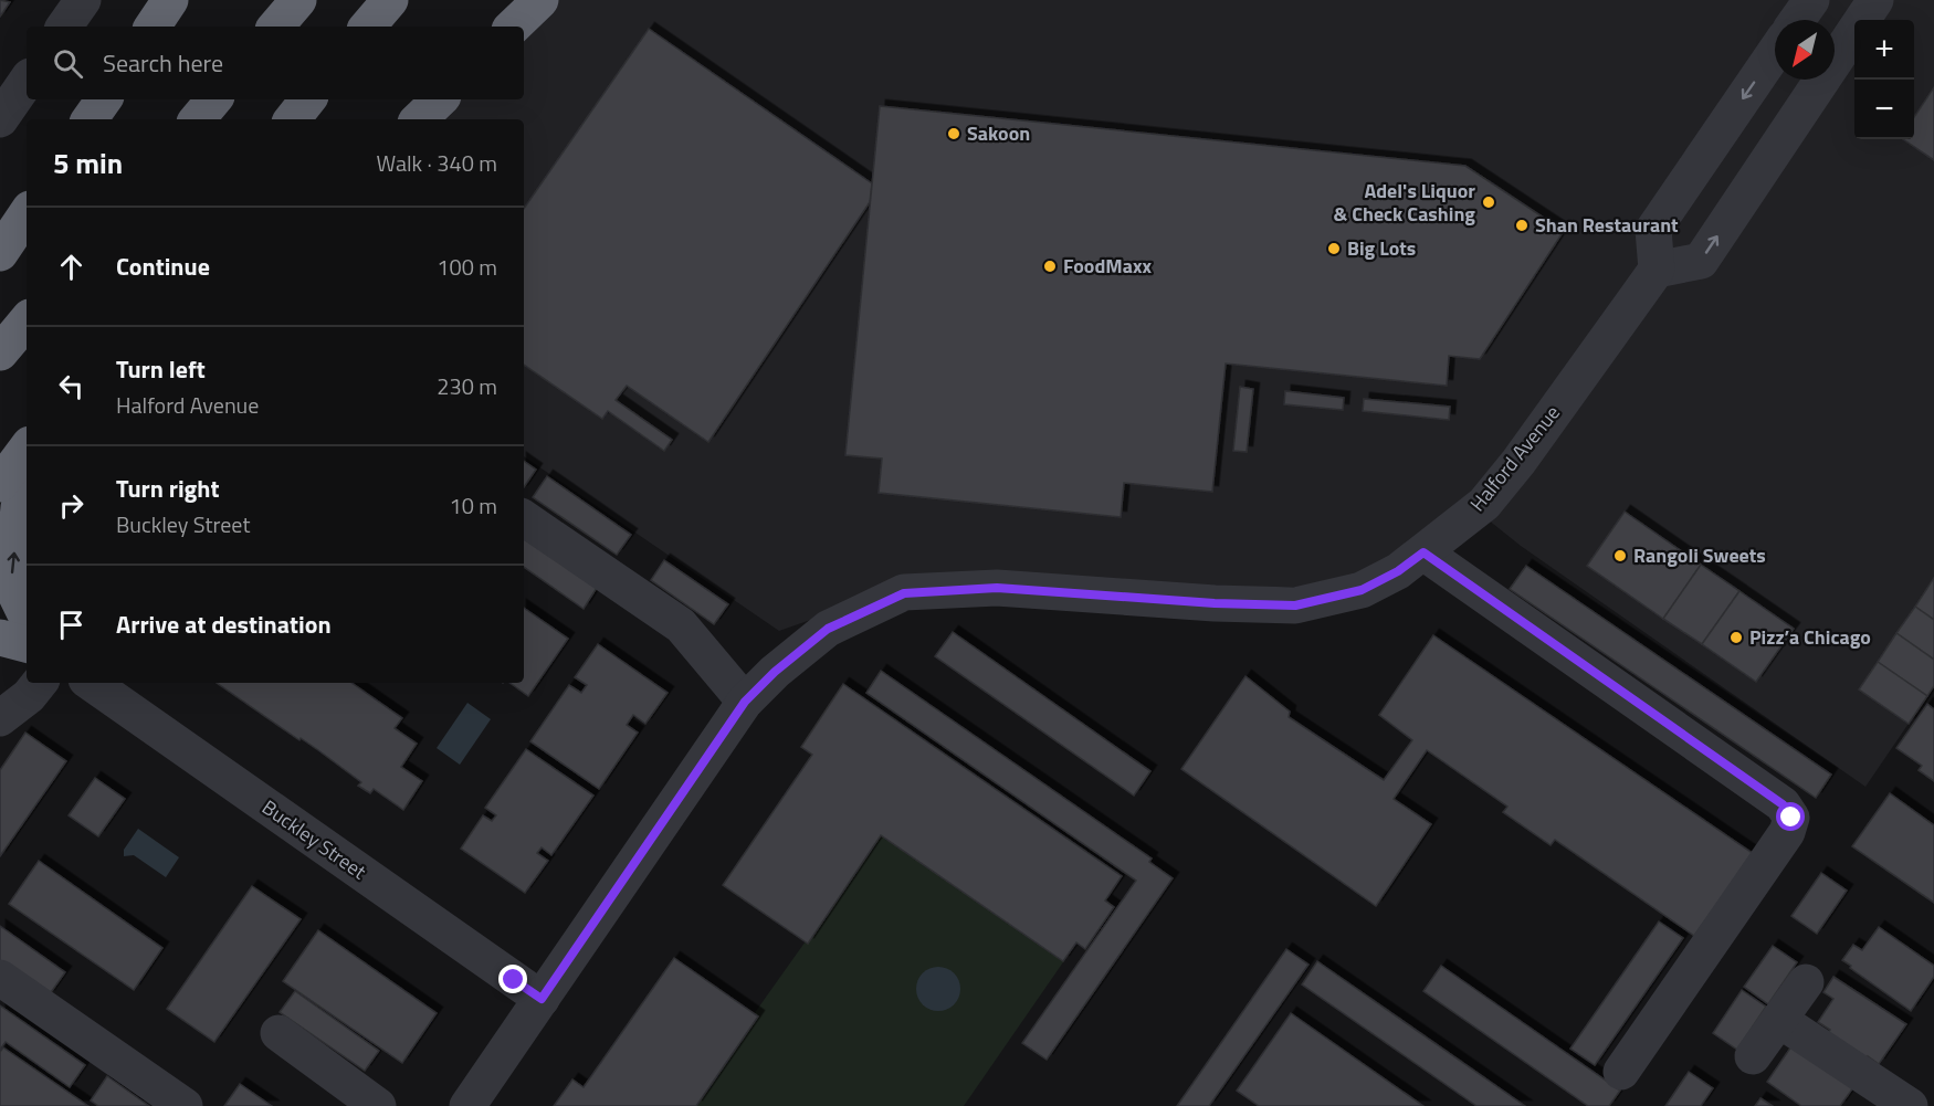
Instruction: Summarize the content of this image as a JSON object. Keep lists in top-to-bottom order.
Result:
{
  "streets": {
    "street": ["Halford Avenue", "Buckley Street"]
  },
  "crossings": [
    ["Halford Avenue", "Buckley Street"]
  ],
  "places": [
    "Sakoon",
    "Adel's Liquor & Check Cashing",
    "Shan Restaurant",
    "Big Lots",
    "FoodMaxx",
    "Rangoli Sweets",
    "Pizz’a Chicago"
  ],
  "north": "bottom left",
  "page": {
    "map_buttons": ["+", "−"],
    "search": "Search here",
    "heading": ["5 min", "Walk · 340 m"],
    "list": [
      ["Continue", "100 m"],
      ["Turn left", "Halford Avenue", "230 m"],
      ["Turn right", "Buckley Street", "10 m"],
      "Arrive at destination"
    ]
  }
}
